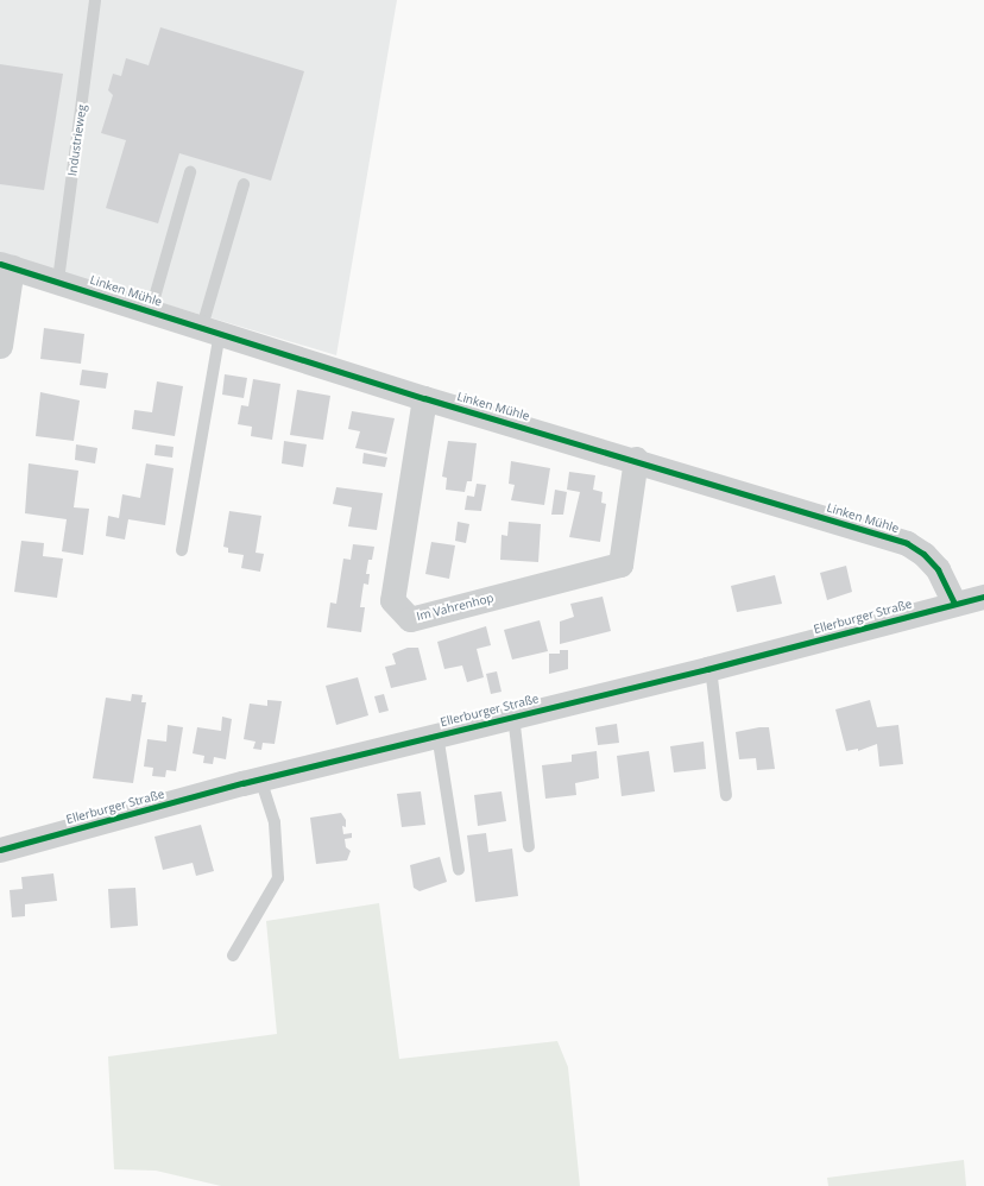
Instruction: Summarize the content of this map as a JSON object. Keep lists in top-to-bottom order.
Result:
{
  "streets": {
    "street": ["Linken Mühle", "Im Vahrenhop", "Ellerburger Straße"],
    "lane": ["Industrieweg"]
  },
  "crossings": [
    ["Industrieweg", "Linken Mühle"],
    ["Linken Mühle", "Im Vahrenhop"],
    ["Linken Mühle", "Ellerburger Straße"]
  ]
}
